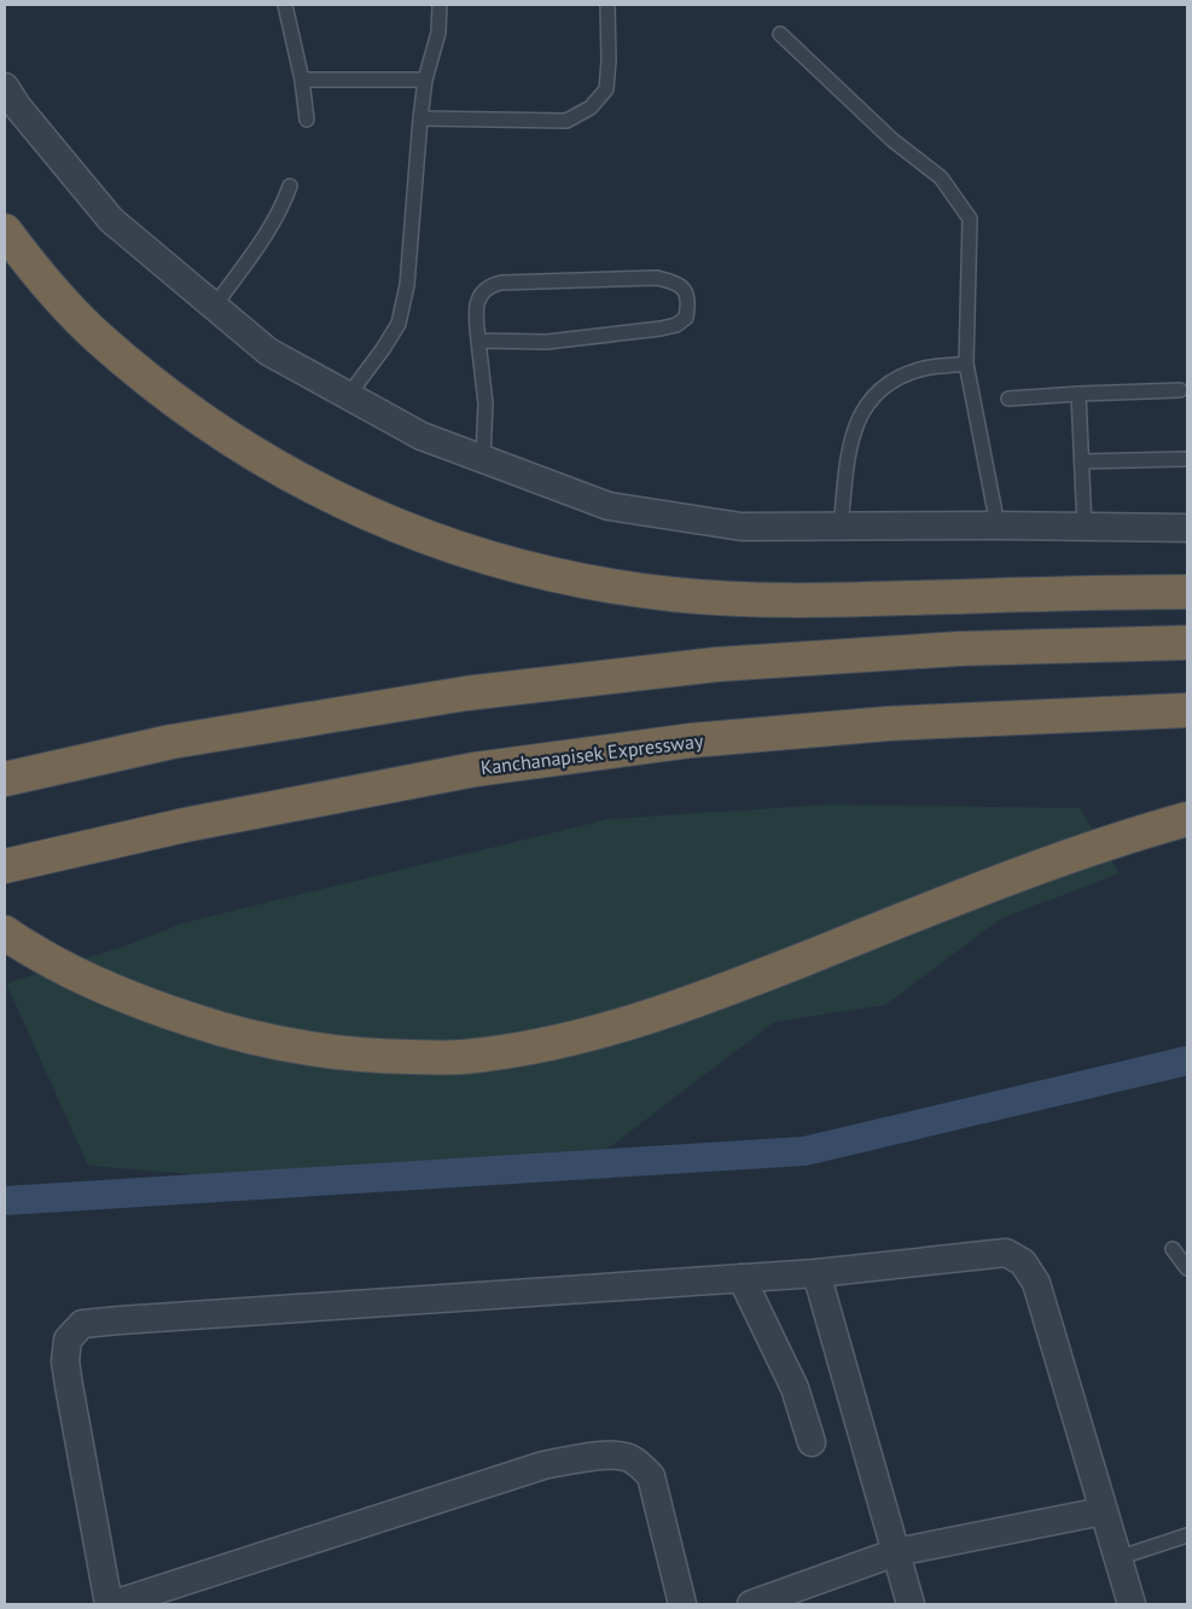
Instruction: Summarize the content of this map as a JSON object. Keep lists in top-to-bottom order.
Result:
{
  "streets": {
    "highway": ["Kanchanapisek Expressway"]
  }
}
